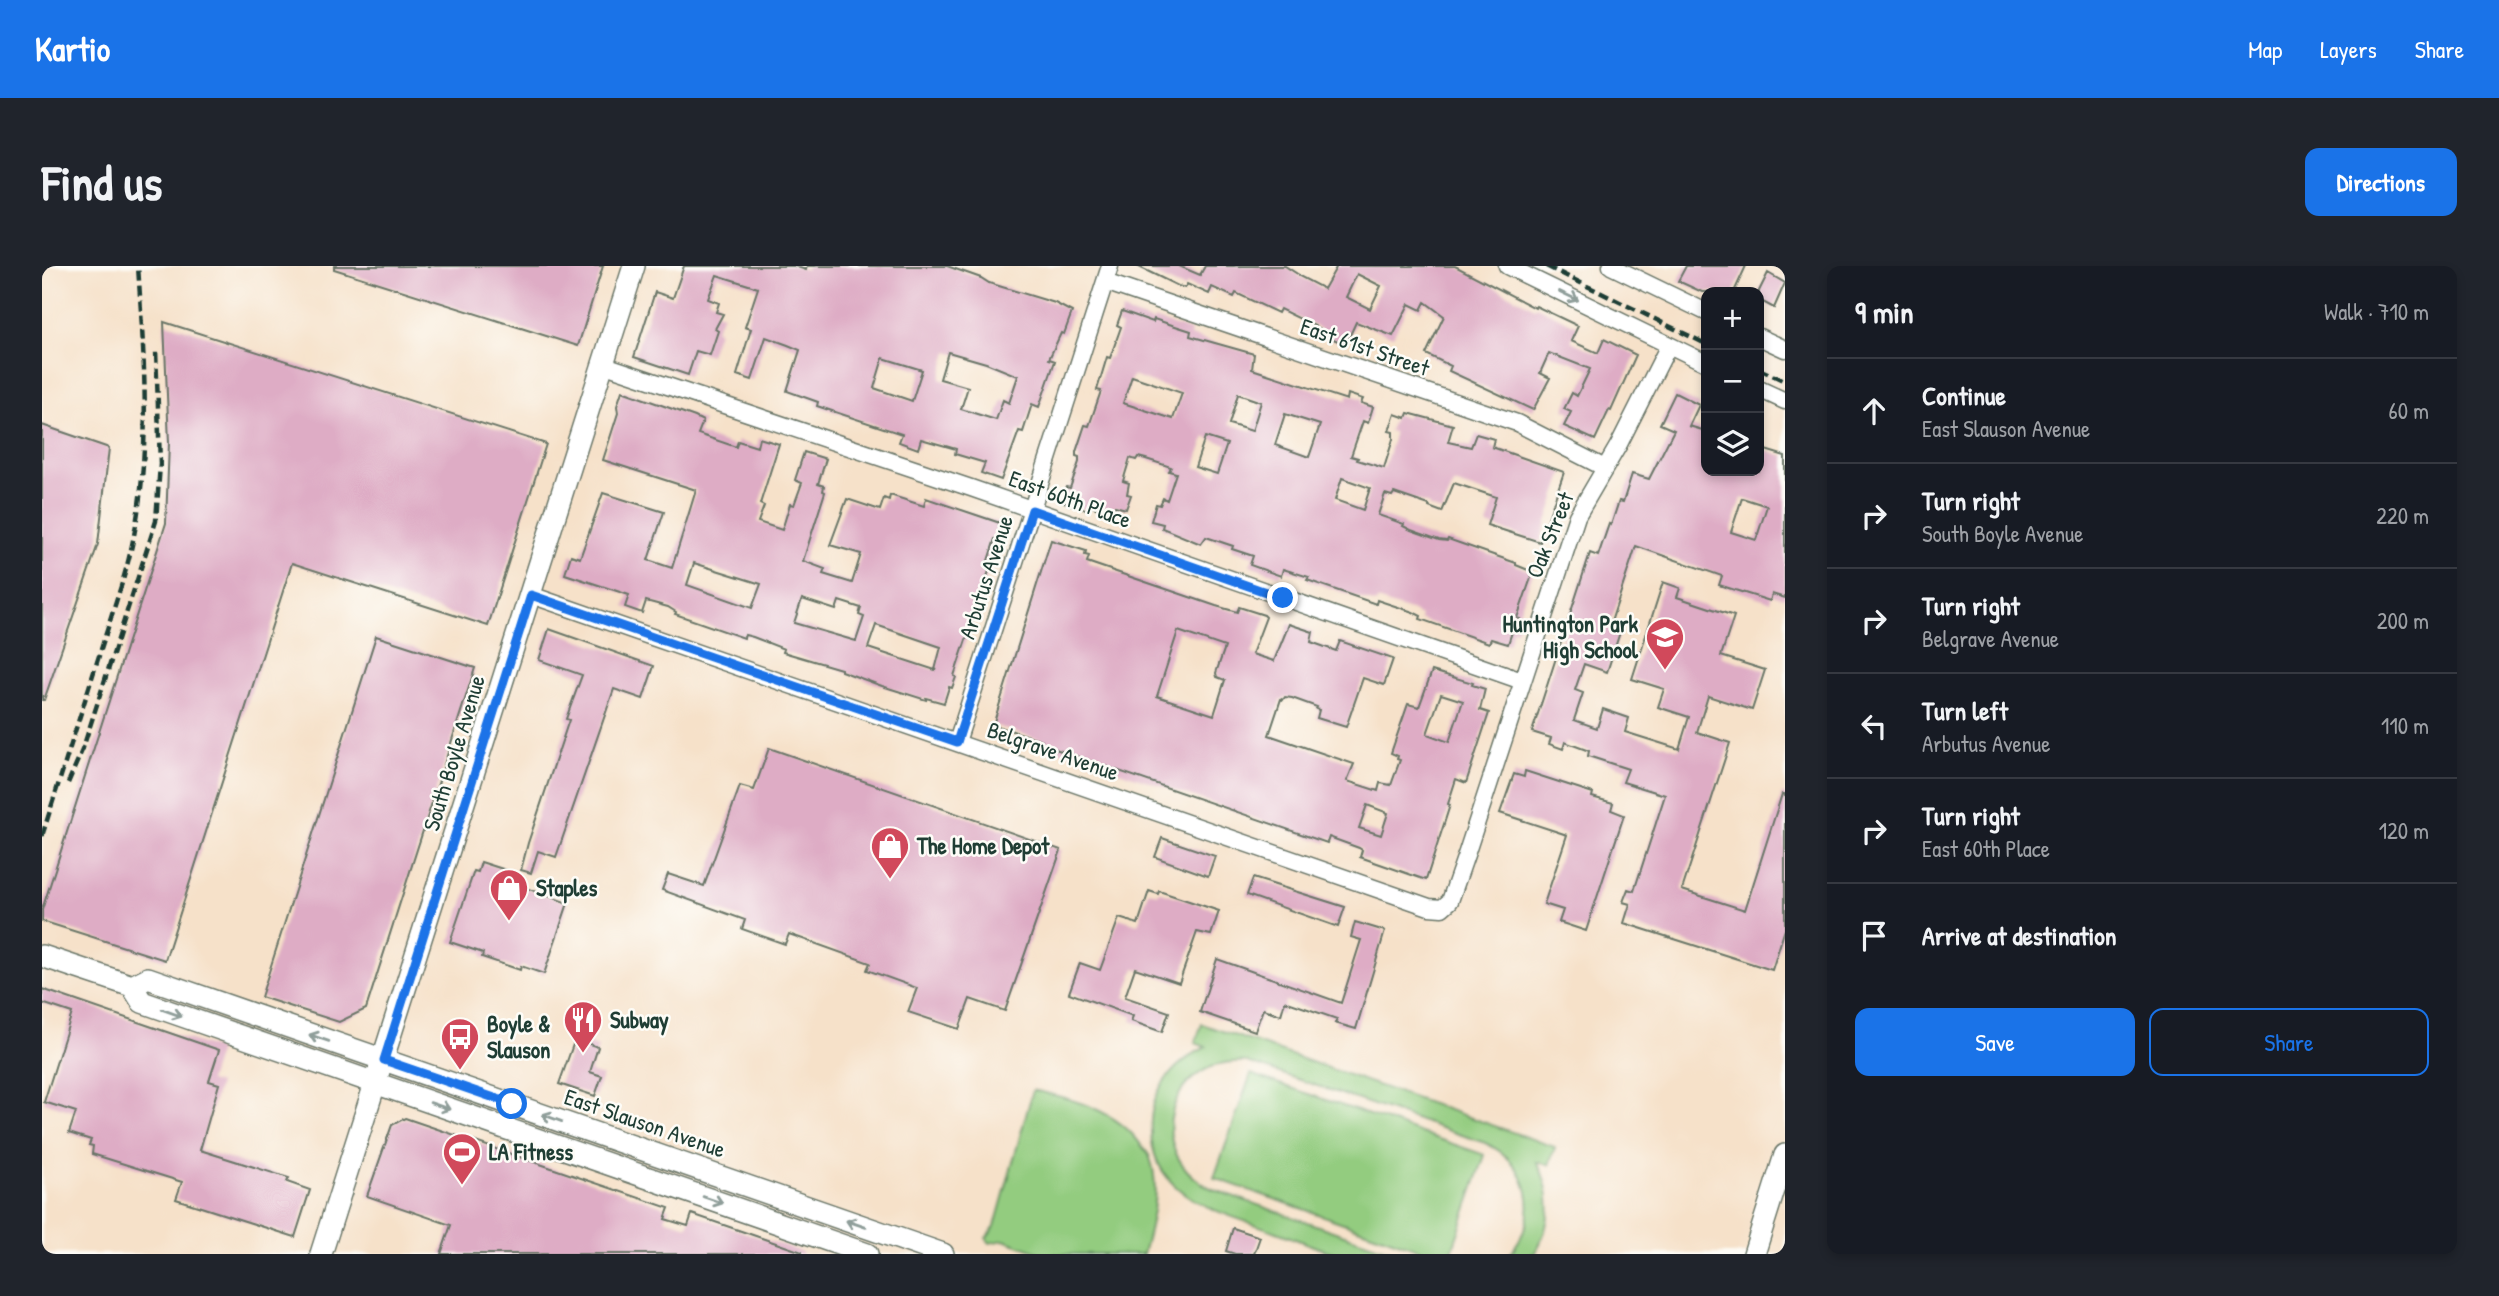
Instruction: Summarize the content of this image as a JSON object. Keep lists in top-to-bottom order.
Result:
{
  "streets": {
    "main road": ["South Boyle Avenue", "East Slauson Avenue"],
    "street": [
      "East 61st Street",
      "East 60th Place",
      "Oak Street",
      "Arbutus Avenue",
      "Belgrave Avenue"
    ]
  },
  "crossings": [
    ["East 61st Street", "Oak Street"],
    ["East 61st Street", "Arbutus Avenue"],
    ["East 60th Place", "Oak Street"],
    ["East 60th Place", "Arbutus Avenue"],
    ["East 60th Place", "South Boyle Avenue"],
    ["Oak Street", "Belgrave Avenue"],
    ["Arbutus Avenue", "Belgrave Avenue"],
    ["Belgrave Avenue", "South Boyle Avenue"],
    ["South Boyle Avenue", "East Slauson Avenue"]
  ],
  "places": {
    "school or university": ["Huntington Park High School"],
    "shop": ["The Home Depot", "Staples"],
    "restaurant": ["Subway"],
    "bus stop": ["Boyle & Slauson"],
    "sports": ["LA Fitness"]
  },
  "page": {
    "header": "Kartio",
    "nav": ["Map", "Layers", "Share"],
    "buttons": [
      "Directions",
      ["Save", "Share"]
    ],
    "title": "Find us",
    "heading": ["9 min", "Walk · 710 m"],
    "map_buttons": ["+", "−"],
    "list": [
      ["Continue", "East Slauson Avenue", "60 m"],
      ["Turn right", "South Boyle Avenue", "220 m"],
      ["Turn right", "Belgrave Avenue", "200 m"],
      ["Turn left", "Arbutus Avenue", "110 m"],
      ["Turn right", "East 60th Place", "120 m"],
      "Arrive at destination"
    ]
  }
}
